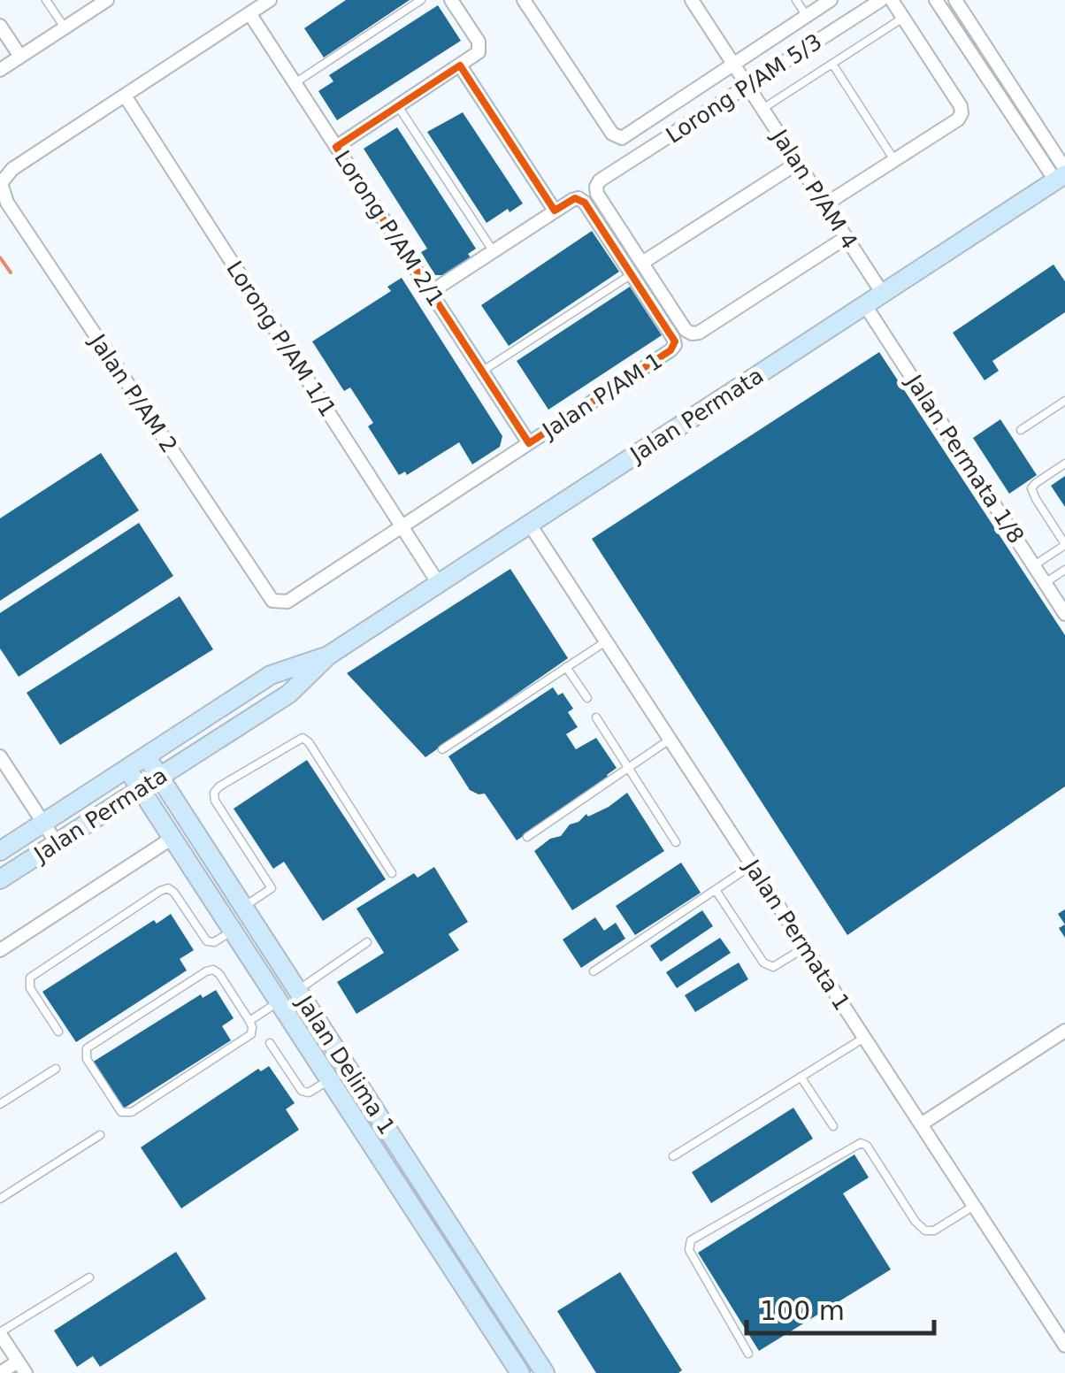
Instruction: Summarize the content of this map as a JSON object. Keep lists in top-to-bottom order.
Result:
{
  "streets": {
    "street": [
      "Lorong P/AM 5/3",
      "Jalan P/AM 4",
      "Lorong P/AM 2/1",
      "Lorong P/AM 1/1",
      "Jalan P/AM 2",
      "Jalan P/AM 1",
      "Jalan Permata",
      "Jalan Permata 1/8",
      "Jalan Permata 1",
      "Jalan Delima 1"
    ]
  },
  "crossings": [
    ["Lorong P/AM 5/3", "Jalan P/AM 4"],
    ["Jalan P/AM 4", "Jalan Permata"],
    ["Lorong P/AM 2/1", "Jalan P/AM 1"],
    ["Lorong P/AM 1/1", "Jalan P/AM 2"],
    ["Lorong P/AM 1/1", "Jalan P/AM 1"],
    ["Lorong P/AM 1/1", "Jalan Permata"],
    ["Jalan P/AM 2", "Jalan P/AM 1"],
    ["Jalan Permata", "Jalan Permata 1/8"],
    ["Jalan Permata", "Jalan Permata 1"],
    ["Jalan Permata", "Jalan Delima 1"]
  ],
  "scale_bar": "100 m"
}
